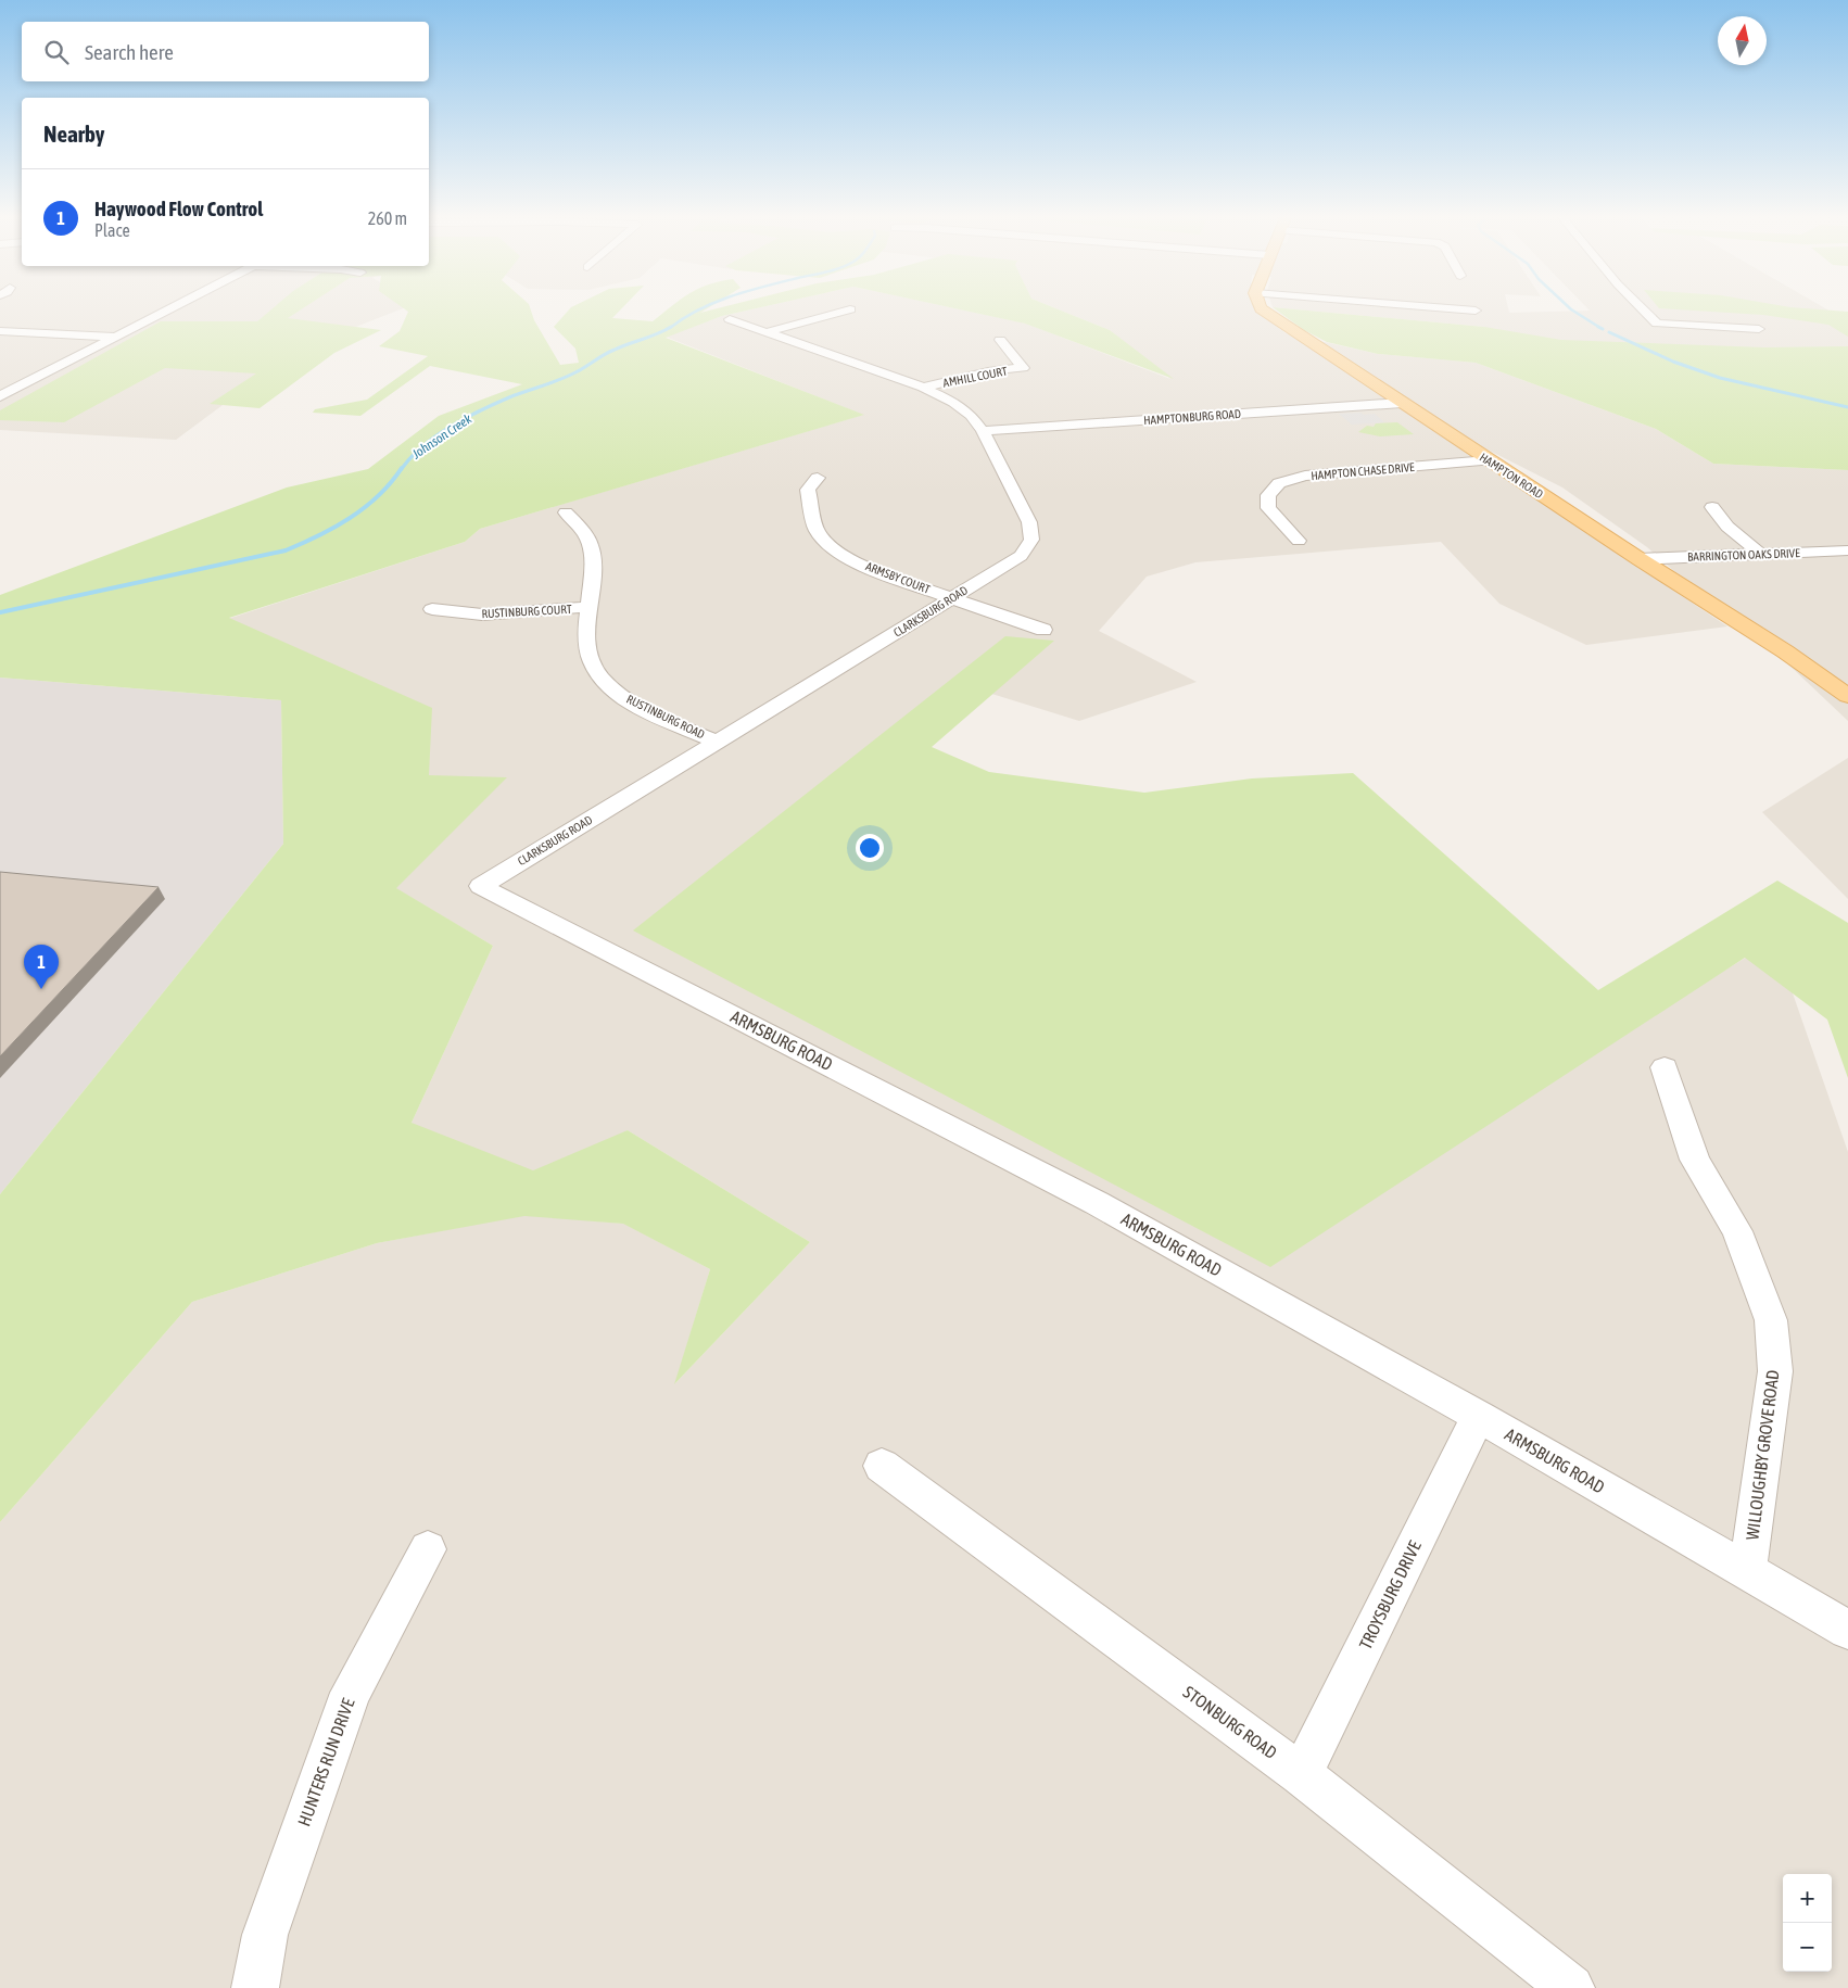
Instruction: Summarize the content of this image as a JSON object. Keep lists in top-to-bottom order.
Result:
{
  "streets": {
    "main road": ["HAMPTON ROAD"],
    "street": [
      "AMHILL COURT",
      "HAMPTONBURG ROAD",
      "HAMPTON CHASE DRIVE",
      "BARRINGTON OAKS DRIVE",
      "ARMSBY COURT",
      "RUSTINBURG COURT",
      "CLARKSBURG ROAD",
      "RUSTINBURG ROAD",
      "ARMSBURG ROAD",
      "WILLOUGHBY GROVE ROAD",
      "TROYSBURG DRIVE",
      "STONBURG ROAD",
      "HUNTERS RUN DRIVE"
    ]
  },
  "crossings": [
    ["AMHILL COURT", "CLARKSBURG ROAD"],
    ["HAMPTONBURG ROAD", "HAMPTON ROAD"],
    ["HAMPTONBURG ROAD", "CLARKSBURG ROAD"],
    ["HAMPTON CHASE DRIVE", "HAMPTON ROAD"],
    ["HAMPTON ROAD", "BARRINGTON OAKS DRIVE"],
    ["ARMSBY COURT", "CLARKSBURG ROAD"],
    ["RUSTINBURG COURT", "RUSTINBURG ROAD"],
    ["CLARKSBURG ROAD", "RUSTINBURG ROAD"],
    ["CLARKSBURG ROAD", "ARMSBURG ROAD"],
    ["ARMSBURG ROAD", "WILLOUGHBY GROVE ROAD"],
    ["ARMSBURG ROAD", "TROYSBURG DRIVE"],
    ["TROYSBURG DRIVE", "STONBURG ROAD"]
  ],
  "water": ["Johnson Creek"],
  "north": "top",
  "page": {
    "search": "Search here",
    "heading": "Nearby",
    "list": [
      {
        "mark": "1",
        "name": "Haywood Flow Control",
        "note": "Place",
        "value": "260 m"
      }
    ],
    "pins": "1",
    "map_buttons": ["+", "−"]
  }
}
